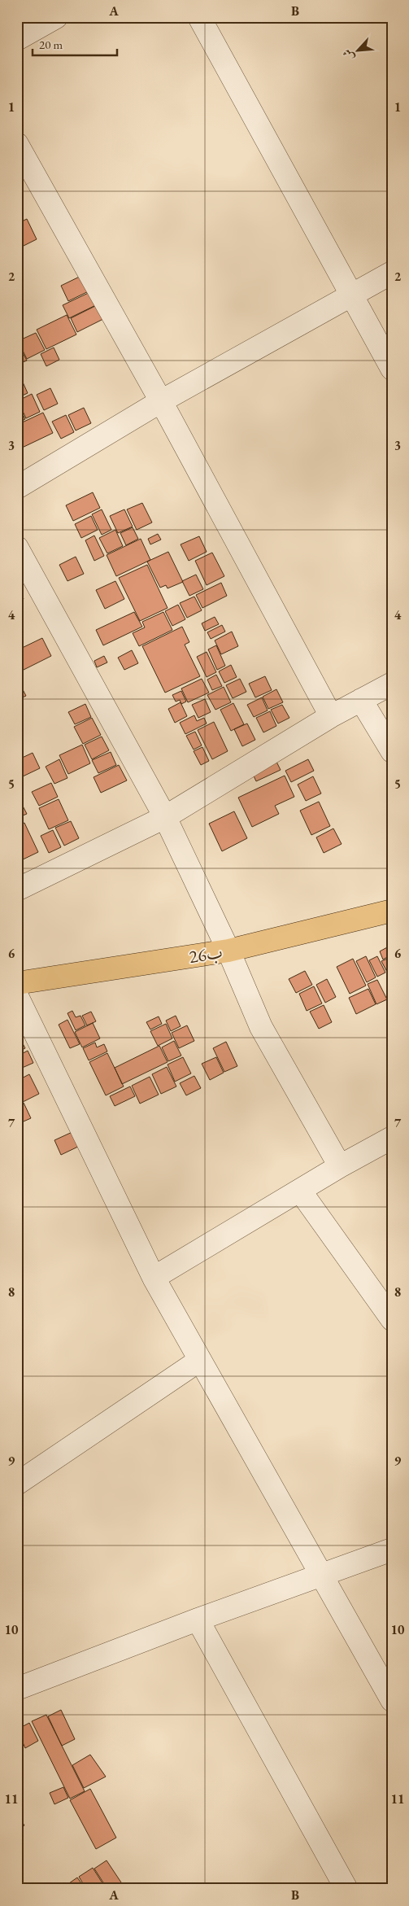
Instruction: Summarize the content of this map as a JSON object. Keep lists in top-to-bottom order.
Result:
{
  "streets": {
    "highway": ["26ب"]
  },
  "scale_bar": "20 m",
  "north": "bottom left",
  "grid": {
    "columns": ["A", "B"],
    "rows": [
      "1",
      "2",
      "3",
      "4",
      "5",
      "6",
      "7",
      "8",
      "9",
      "10",
      "11"
    ]
  }
}
